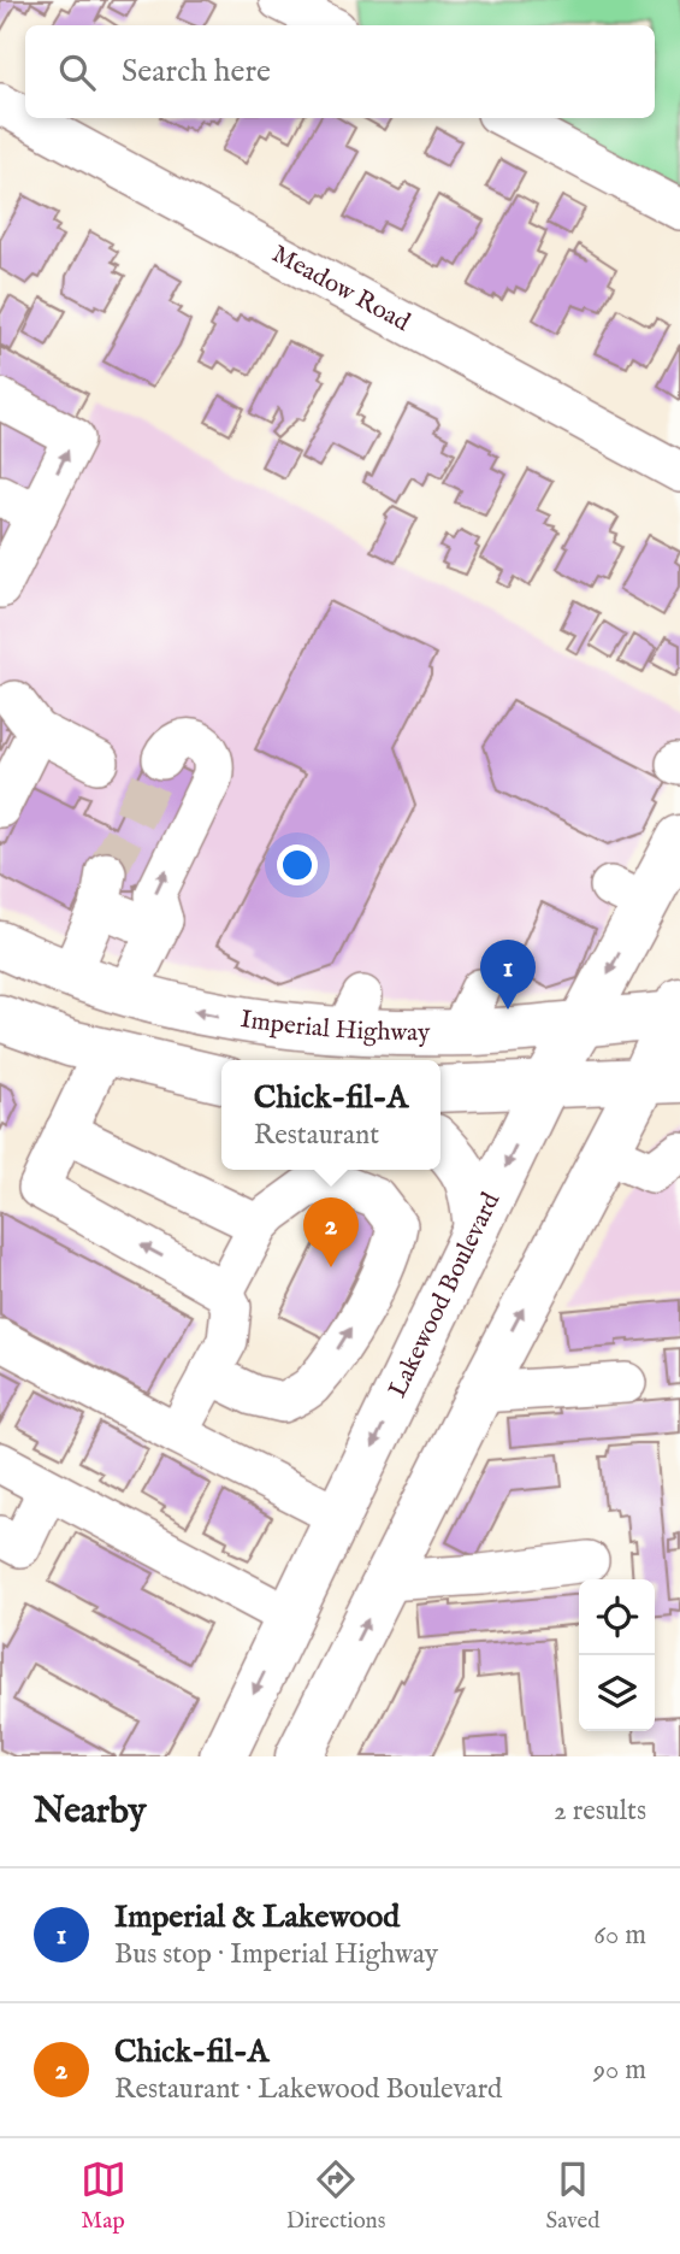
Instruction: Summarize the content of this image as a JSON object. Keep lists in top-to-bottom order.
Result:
{
  "streets": {
    "main road": ["Imperial Highway", "Lakewood Boulevard"],
    "street": ["Meadow Road"]
  },
  "crossings": [
    ["Imperial Highway", "Lakewood Boulevard"]
  ],
  "page": {
    "search": "Search here",
    "pins": ["1", "2"],
    "popup": ["Chick-fil-A", "Restaurant"],
    "heading": ["Nearby", "2 results"],
    "list": [
      {
        "mark": "1",
        "name": "Imperial & Lakewood",
        "note": "Bus stop · Imperial Highway",
        "value": "60 m"
      },
      {
        "mark": "2",
        "name": "Chick-fil-A",
        "note": "Restaurant · Lakewood Boulevard",
        "value": "90 m"
      }
    ],
    "nav": ["Map", "Directions", "Saved"]
  }
}
